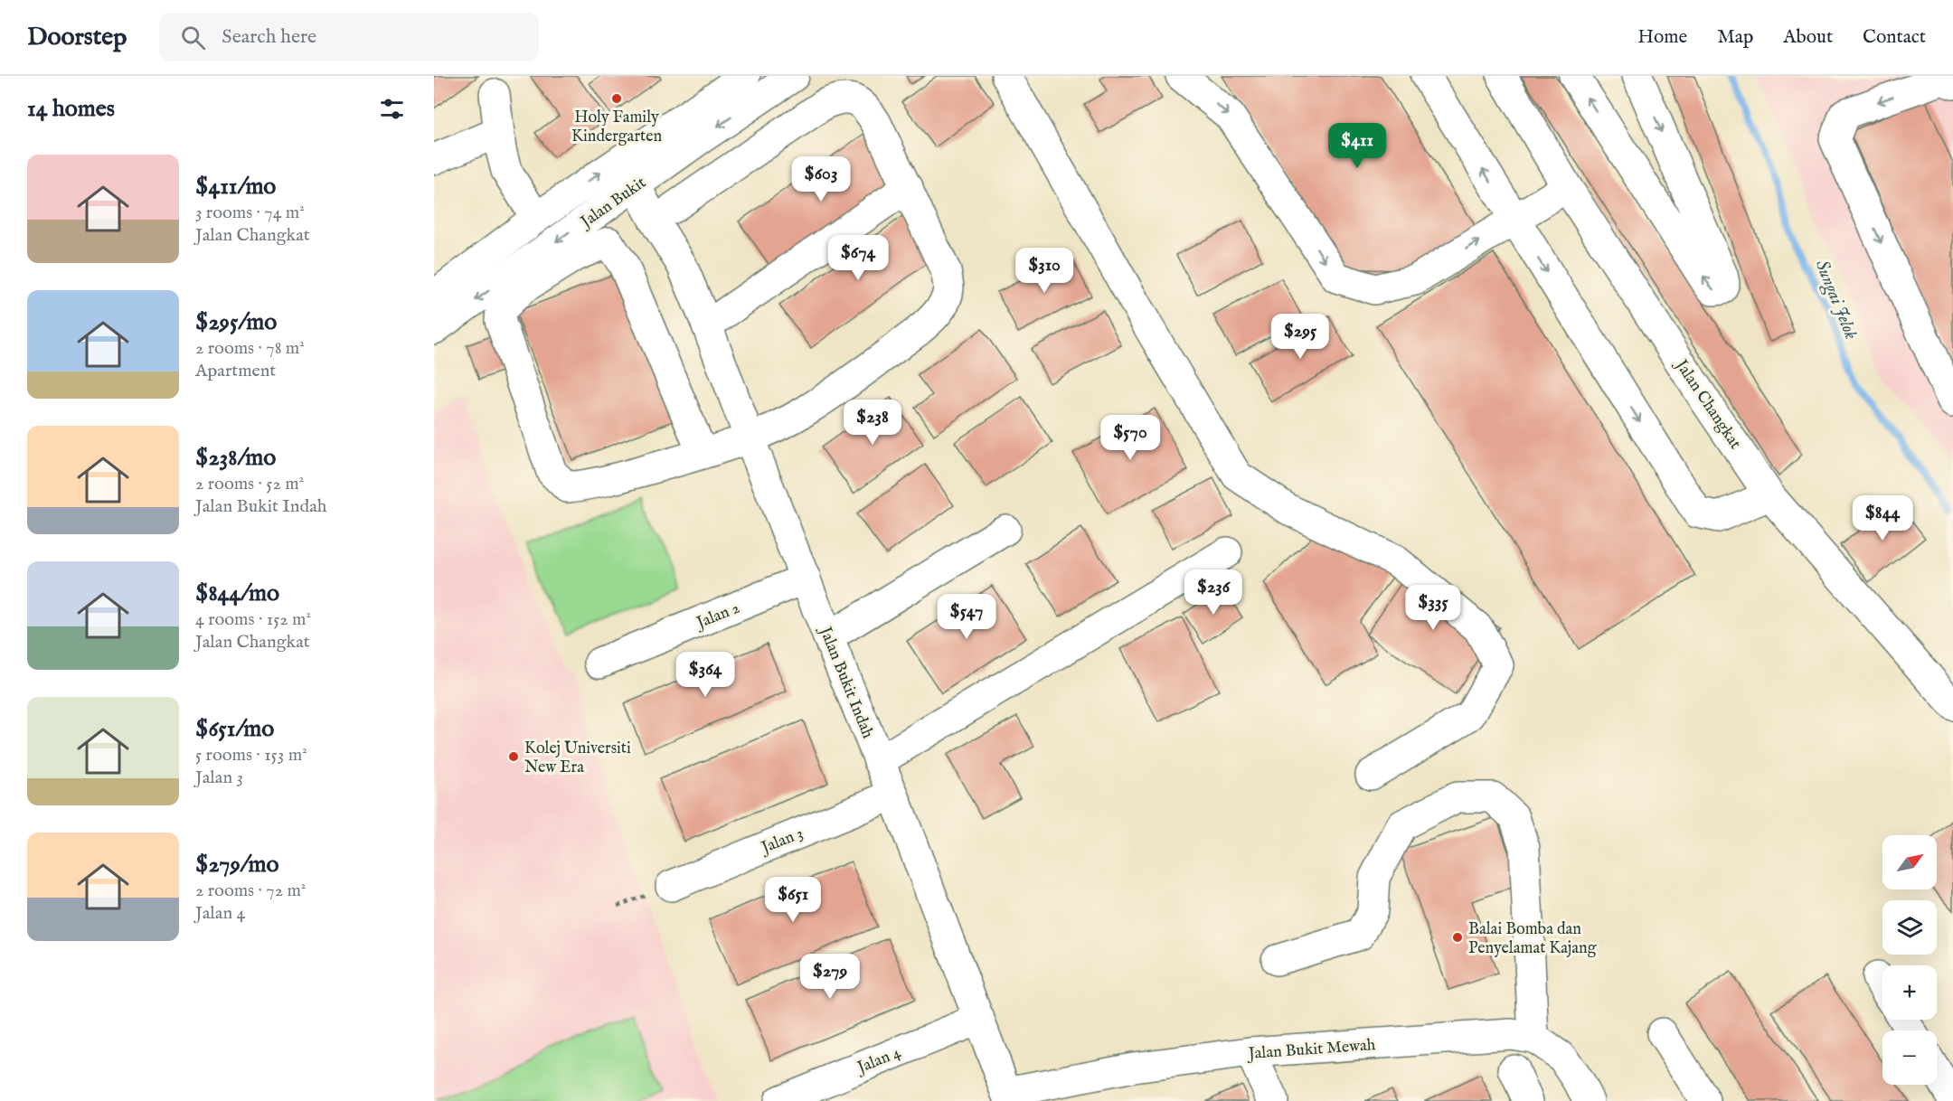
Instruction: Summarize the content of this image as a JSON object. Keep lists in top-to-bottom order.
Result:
{
  "streets": {
    "street": [
      "Jalan Bukit",
      "Jalan Changkat",
      "Jalan 2",
      "Jalan Bukit Indah",
      "Jalan 3",
      "Jalan Bukit Mewah",
      "Jalan 4"
    ]
  },
  "crossings": [
    ["Jalan Bukit", "Jalan Bukit Indah"],
    ["Jalan 2", "Jalan Bukit Indah"],
    ["Jalan Bukit Indah", "Jalan 3"],
    ["Jalan Bukit Indah", "Jalan Bukit Mewah"],
    ["Jalan Bukit Indah", "Jalan 4"]
  ],
  "water": ["Sungai Jelok"],
  "places": ["Holy Family Kindergarten", "Kolej Universiti New Era", "Balai Bomba dan Penyelamat Kajang"],
  "north": "top right",
  "page": {
    "header": "Doorstep",
    "search": "Search here",
    "nav": [
      "Home",
      "Map",
      "About",
      "Contact"
    ],
    "heading": "14 homes",
    "price": [
      "$411",
      "$603",
      "$674",
      "$310",
      "$295",
      "$238",
      "$570",
      "$844",
      "$236",
      "$335",
      "$547",
      "$364",
      "$651",
      "$279"
    ],
    "list": [
      {
        "name": "$411/mo",
        "note": "3 rooms · 74 m² · Jalan Changkat"
      },
      {
        "name": "$295/mo",
        "note": "2 rooms · 78 m² · Apartment"
      },
      {
        "name": "$238/mo",
        "note": "2 rooms · 52 m² · Jalan Bukit Indah"
      },
      {
        "name": "$844/mo",
        "note": "4 rooms · 152 m² · Jalan Changkat"
      },
      {
        "name": "$651/mo",
        "note": "5 rooms · 153 m² · Jalan 3"
      },
      {
        "name": "$279/mo",
        "note": "2 rooms · 72 m² · Jalan 4"
      }
    ],
    "map_buttons": ["+", "−"]
  }
}
